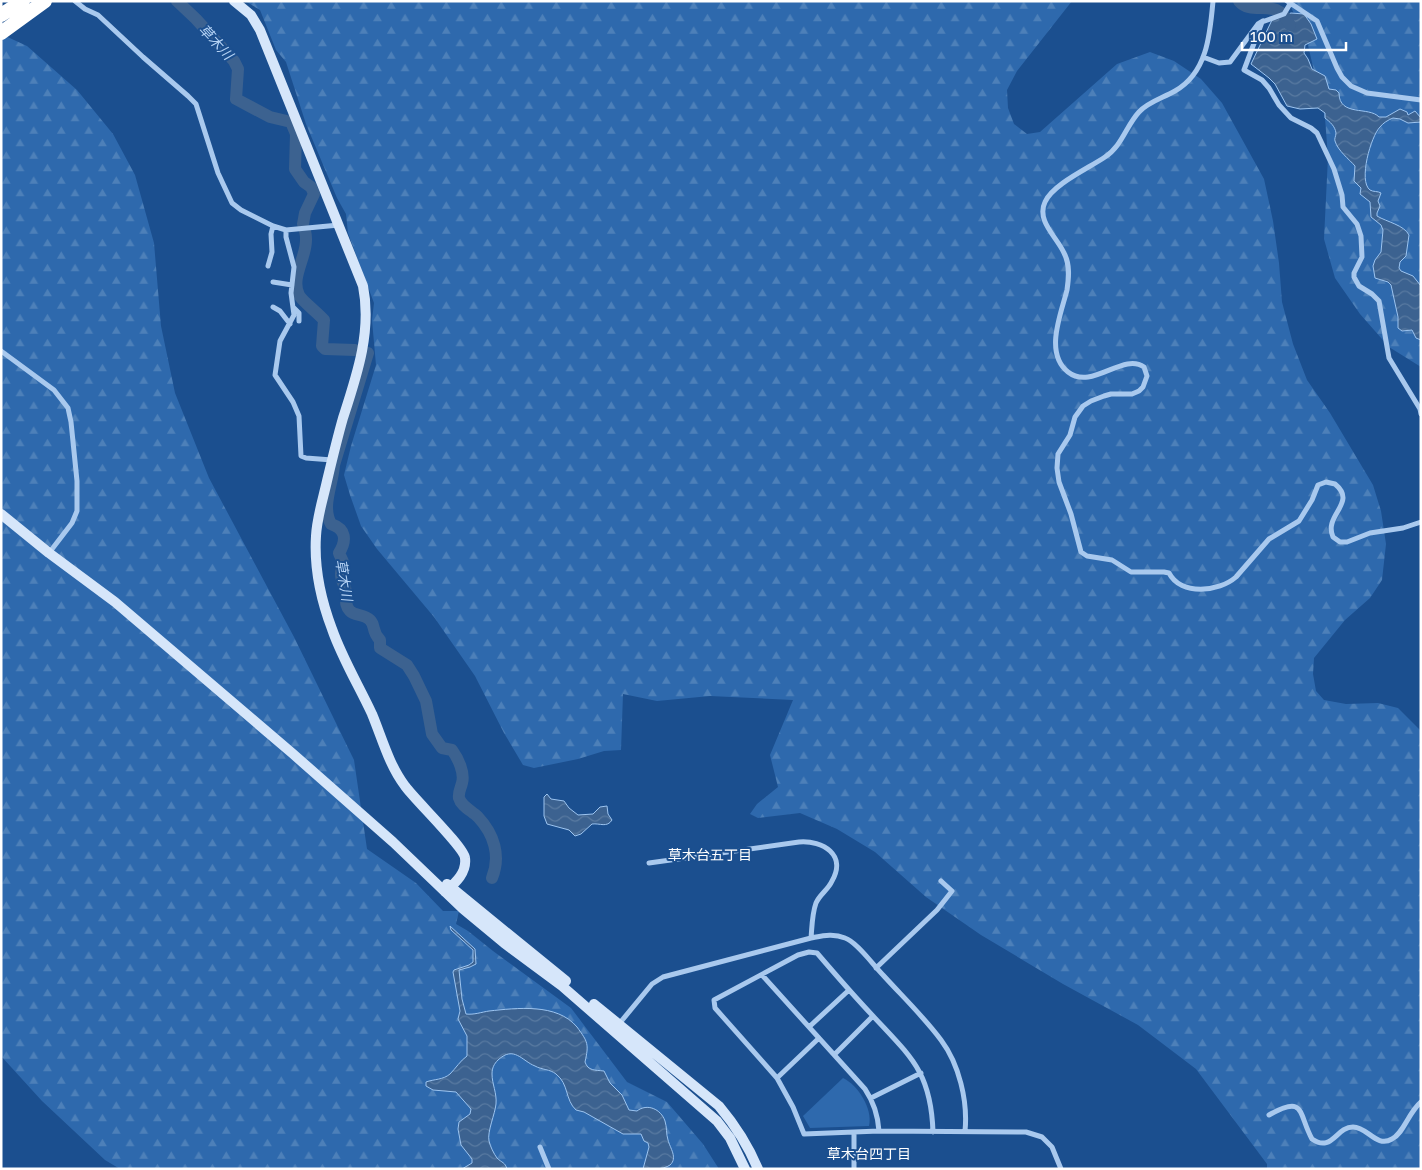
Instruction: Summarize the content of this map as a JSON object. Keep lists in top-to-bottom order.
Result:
{
  "districts": ["草木台五丁目", "草木台四丁目"],
  "water": ["草木川"],
  "scale_bar": "100 m"
}
